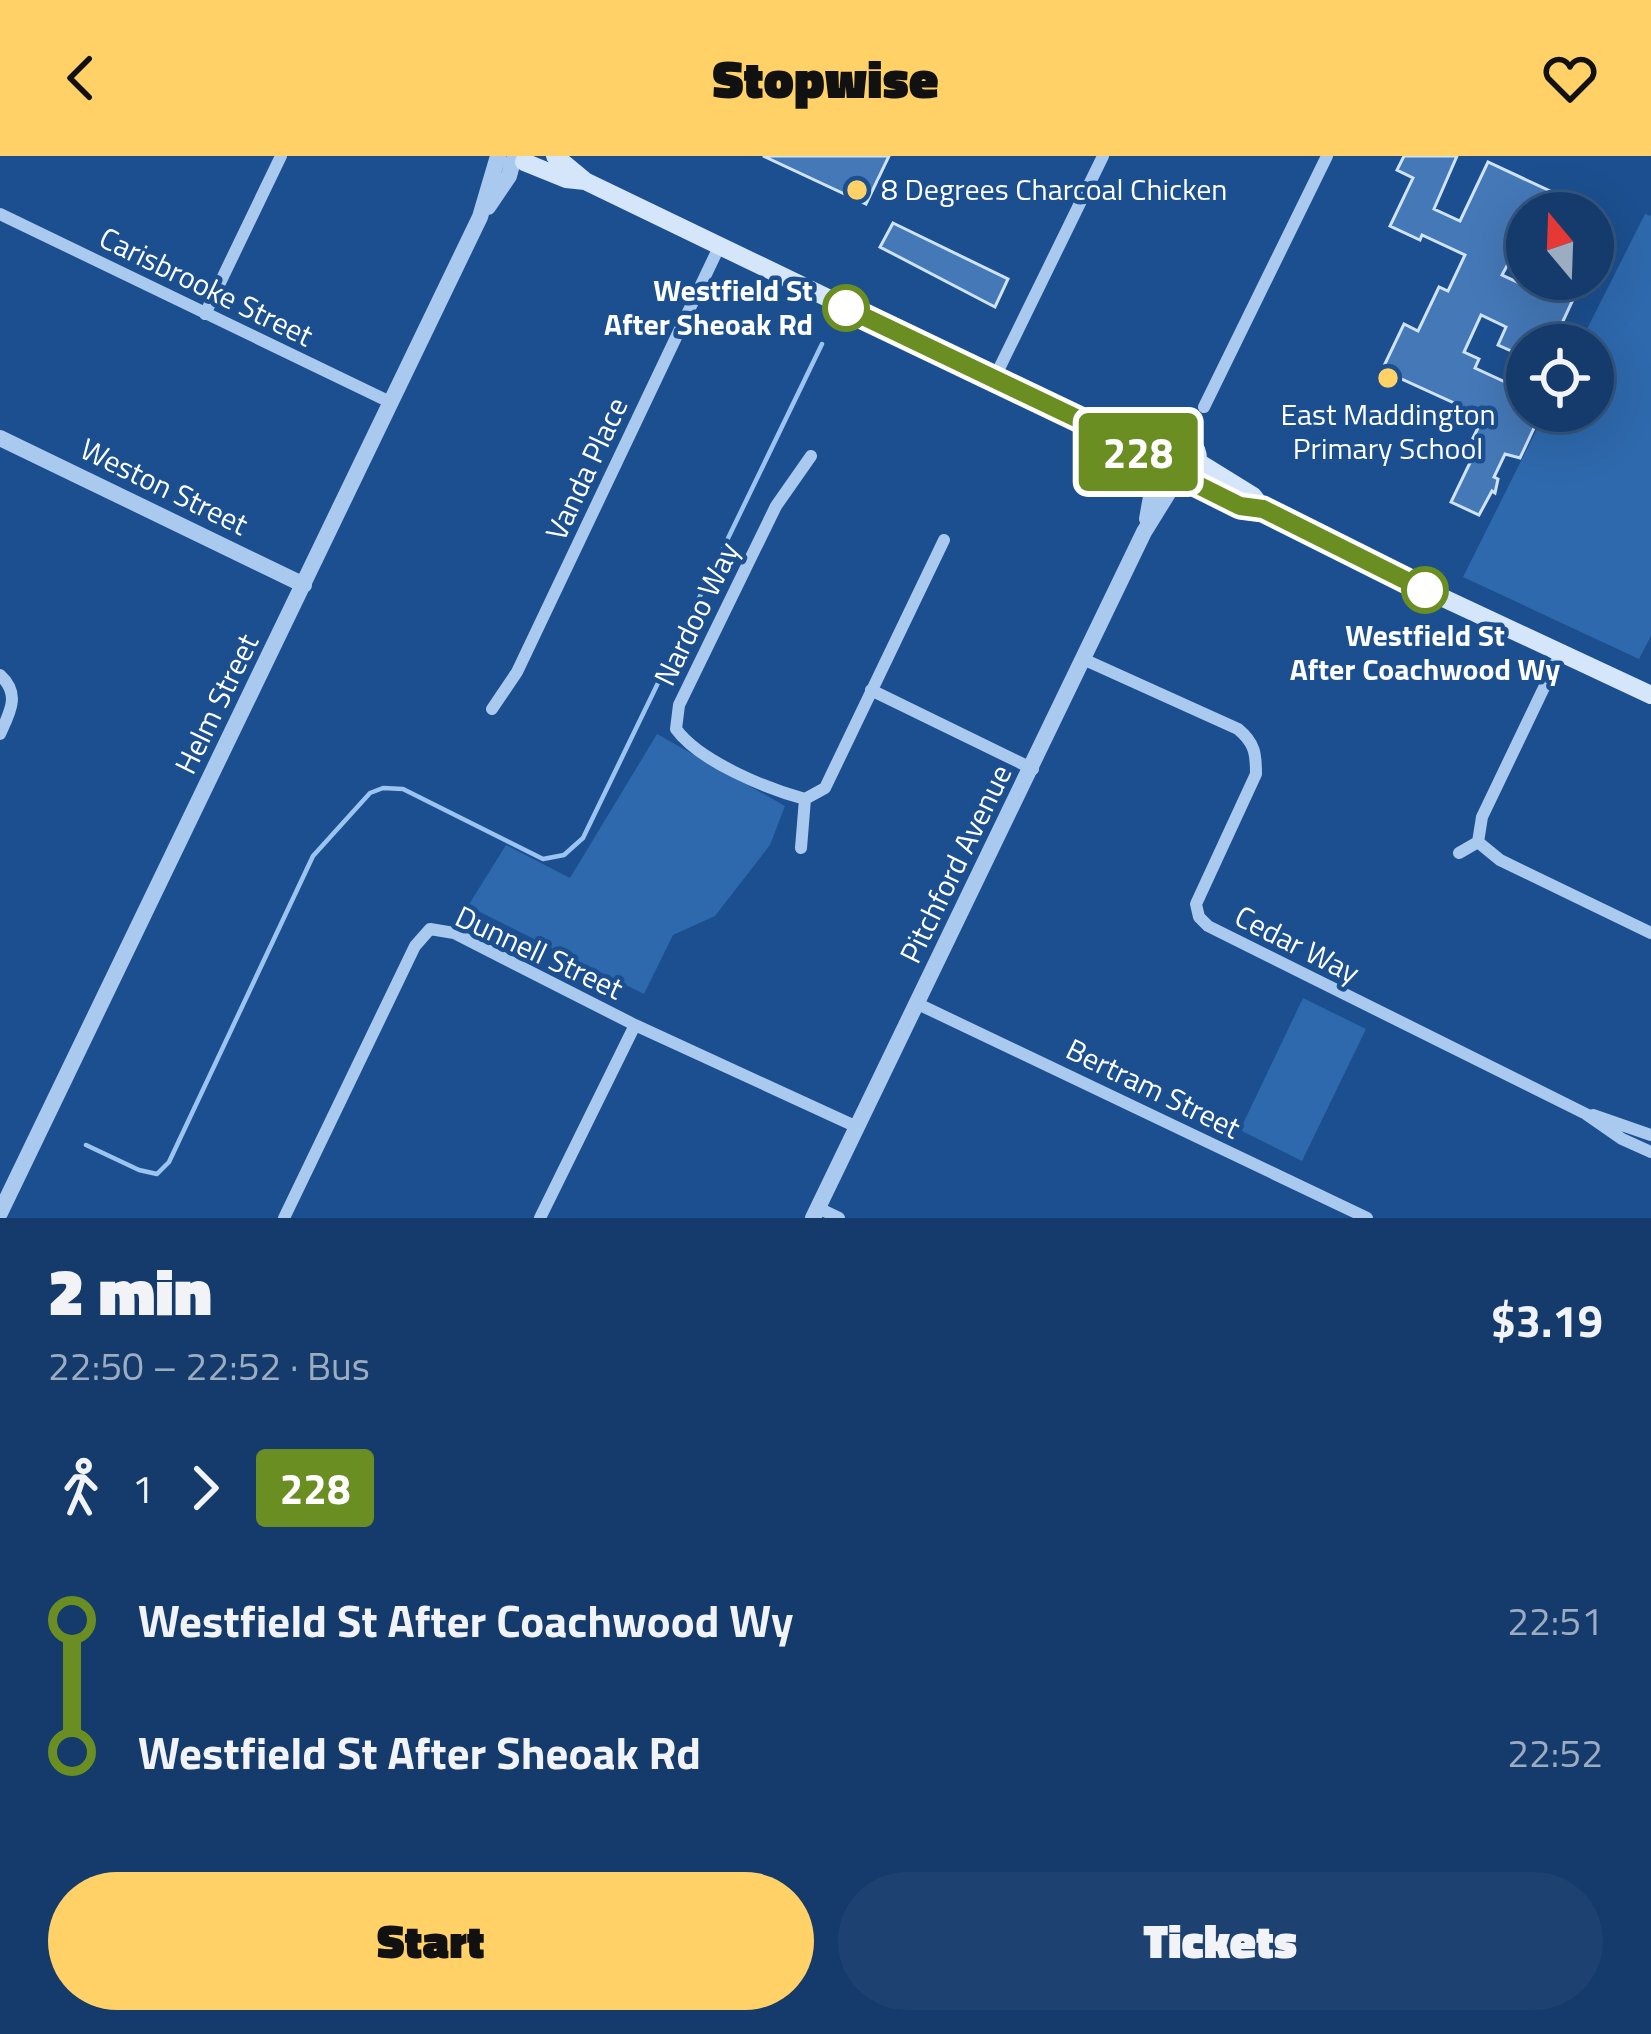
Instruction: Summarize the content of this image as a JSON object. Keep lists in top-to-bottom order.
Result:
{
  "streets": {
    "street": [
      "Carisbrooke Street",
      "Vanda Place",
      "Weston Street",
      "Nardoo Way",
      "Helm Street",
      "Pitchford Avenue",
      "Cedar Way",
      "Dunnell Street",
      "Bertram Street"
    ]
  },
  "crossings": [
    ["Carisbrooke Street", "Helm Street"],
    ["Weston Street", "Helm Street"],
    ["Pitchford Avenue", "Cedar Way"],
    ["Pitchford Avenue", "Dunnell Street"],
    ["Pitchford Avenue", "Bertram Street"]
  ],
  "places": [
    "8 Degrees Charcoal Chicken",
    "Westfield St After Sheoak Rd",
    "East Maddington Primary School",
    "Westfield St After Coachwood Wy"
  ],
  "lines": ["bus line 228"],
  "north": "top",
  "page": {
    "header": "Stopwise",
    "on_map": "228",
    "heading": ["2 min", "22:50 – 22:52 · Bus", "$3.19"],
    "legs": ["1", "228"],
    "list": [
      {
        "name": "Westfield St After Coachwood Wy",
        "value": "22:51"
      },
      {
        "name": "Westfield St After Sheoak Rd",
        "value": "22:52"
      }
    ],
    "buttons": ["Start", "Tickets"]
  }
}
